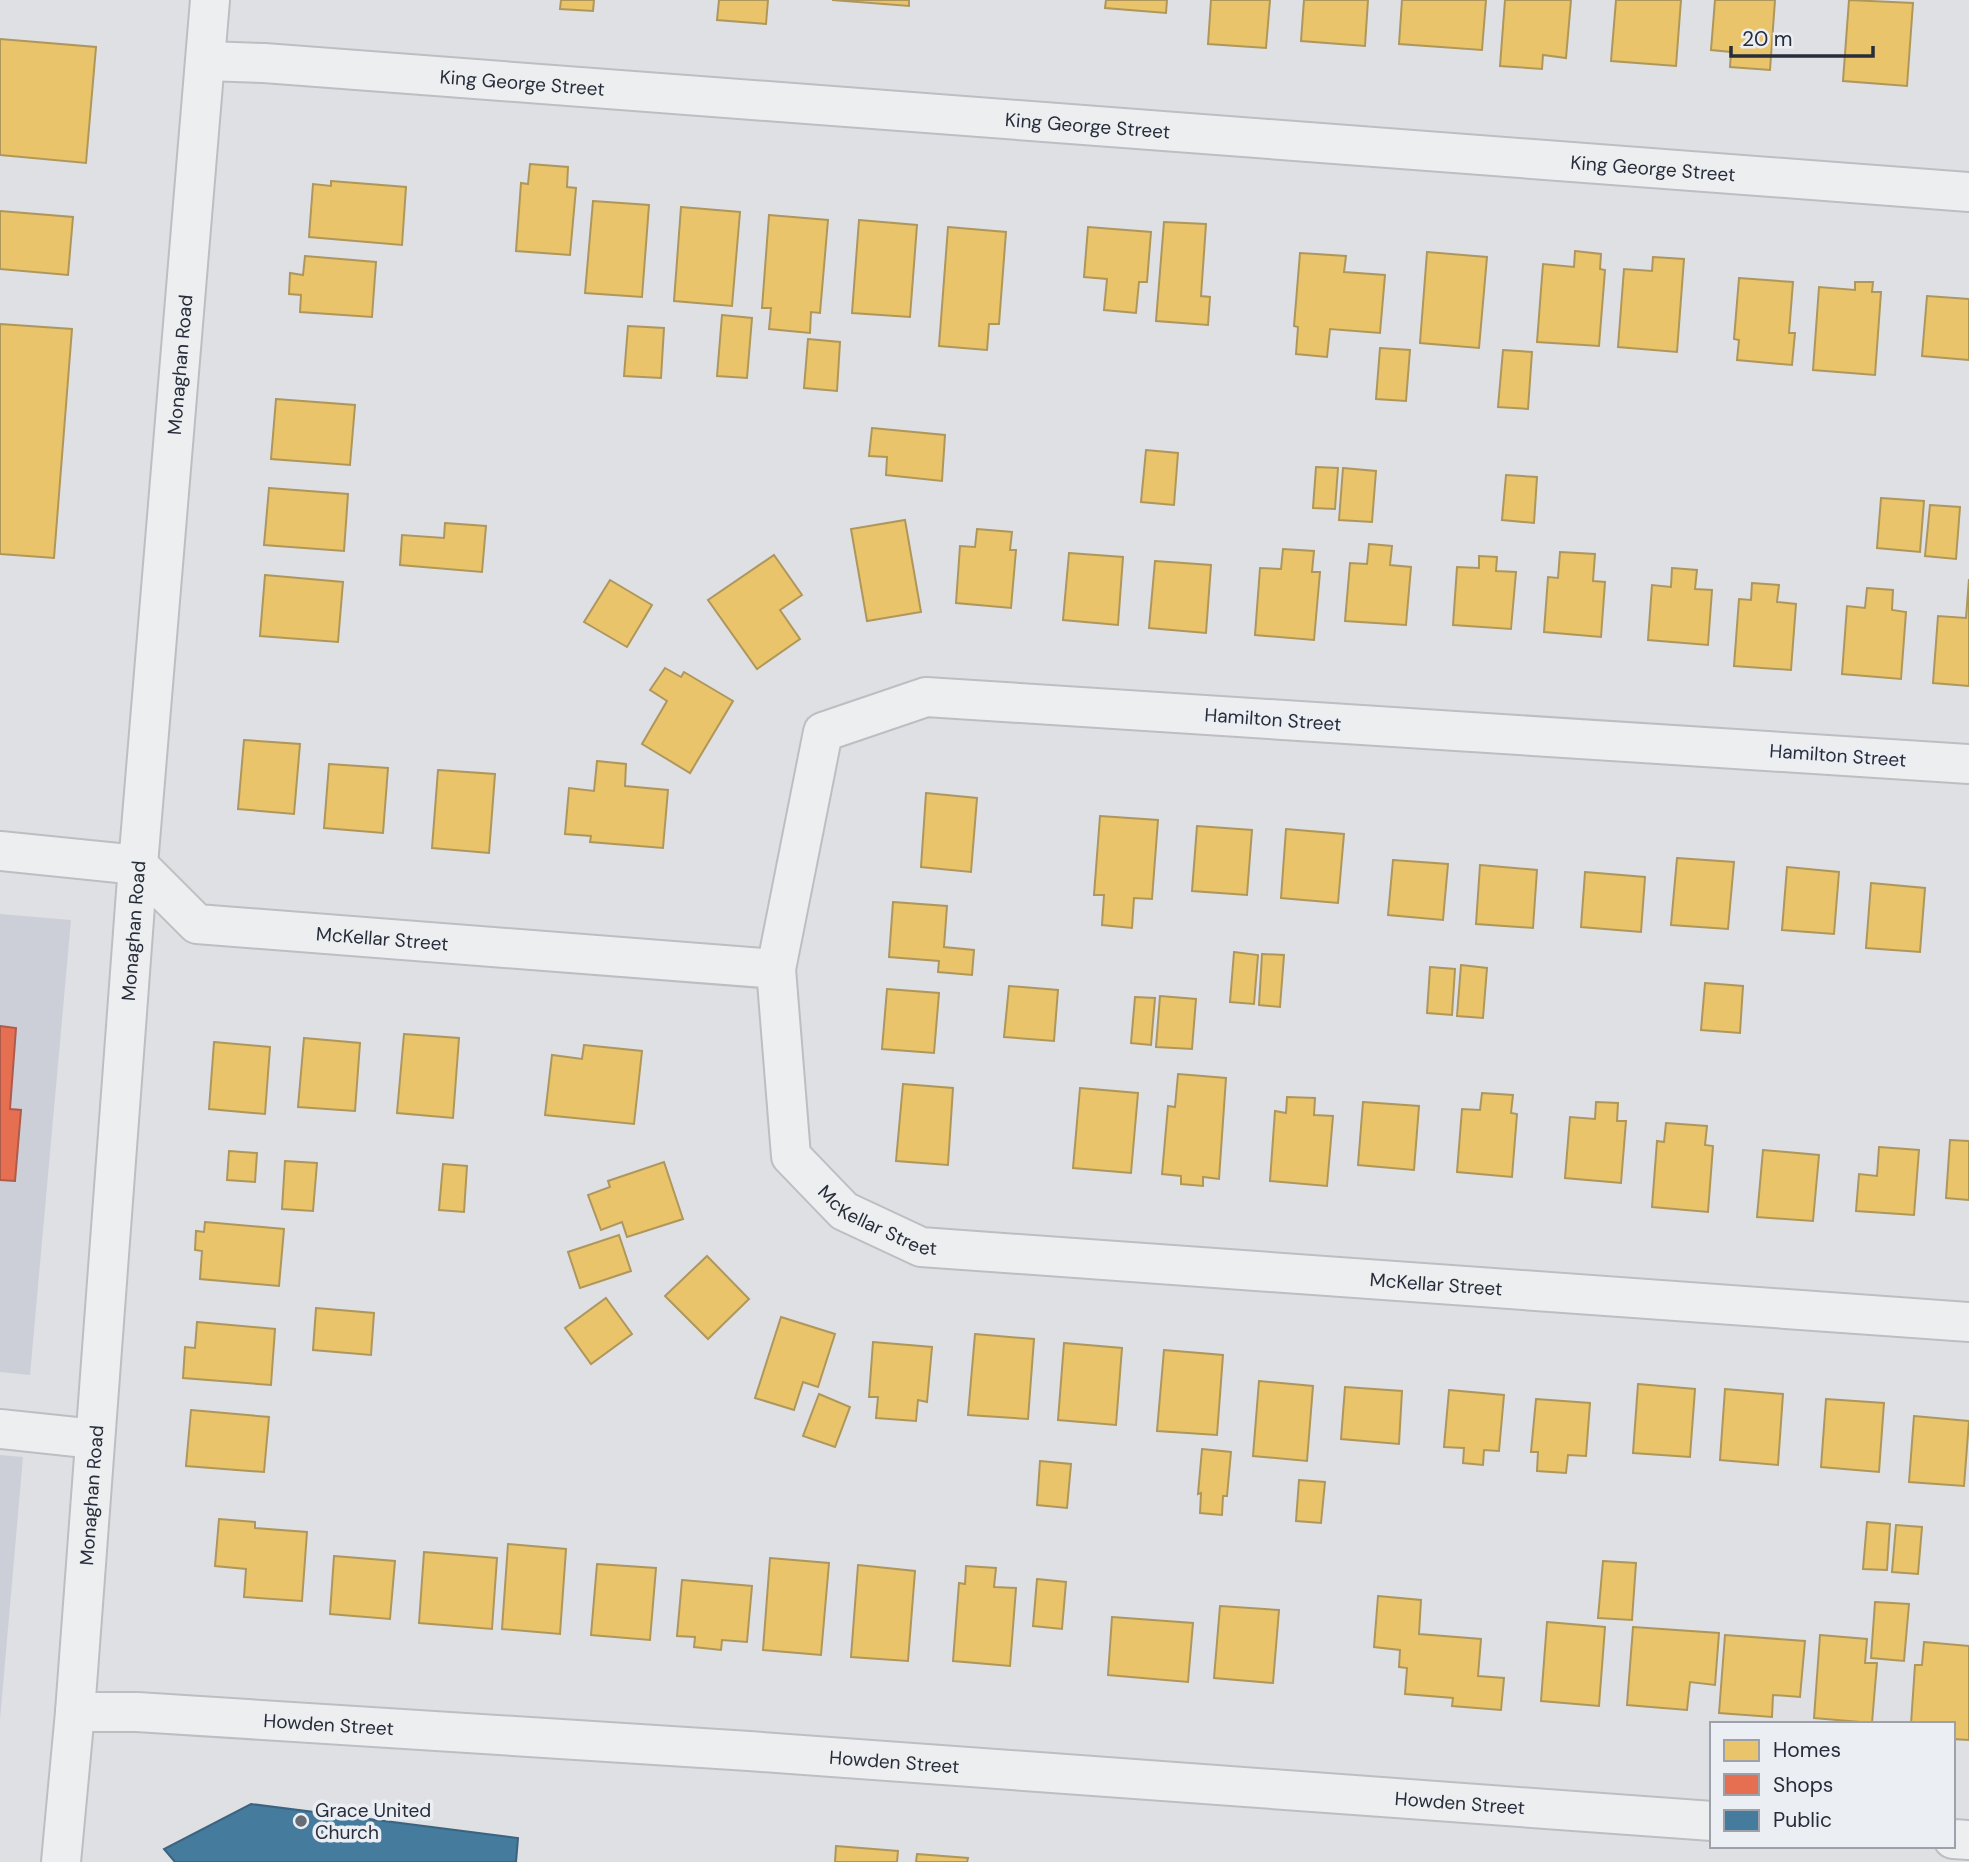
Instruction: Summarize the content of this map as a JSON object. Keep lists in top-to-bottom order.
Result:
{
  "streets": {
    "street": [
      "King George Street",
      "Monaghan Road",
      "Hamilton Street",
      "McKellar Street",
      "Howden Street"
    ]
  },
  "crossings": [
    ["King George Street", "Monaghan Road"],
    ["Monaghan Road", "McKellar Street"],
    ["Monaghan Road", "Howden Street"],
    ["Hamilton Street", "McKellar Street"]
  ],
  "places": ["Grace United Church"],
  "legend": ["Homes", "Shops", "Public"],
  "scale_bar": "20 m"
}
